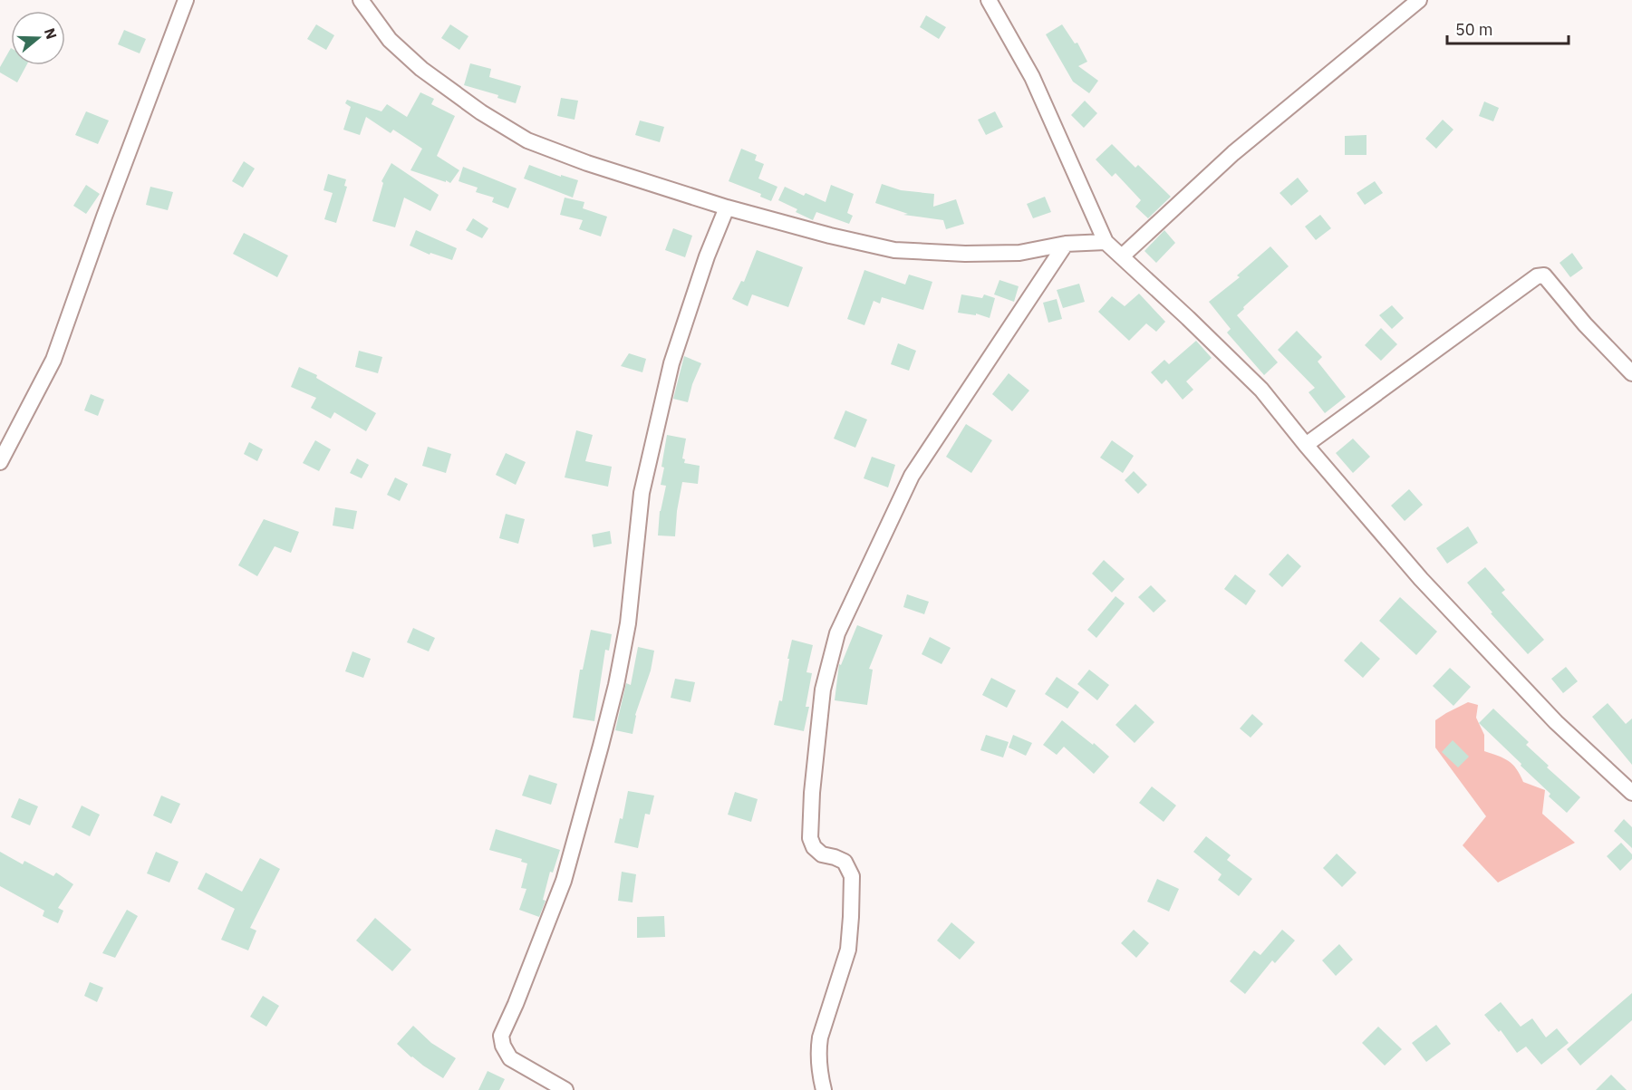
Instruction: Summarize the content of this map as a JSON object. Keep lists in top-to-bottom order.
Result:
{
  "scale_bar": "50 m",
  "north": "right"
}
